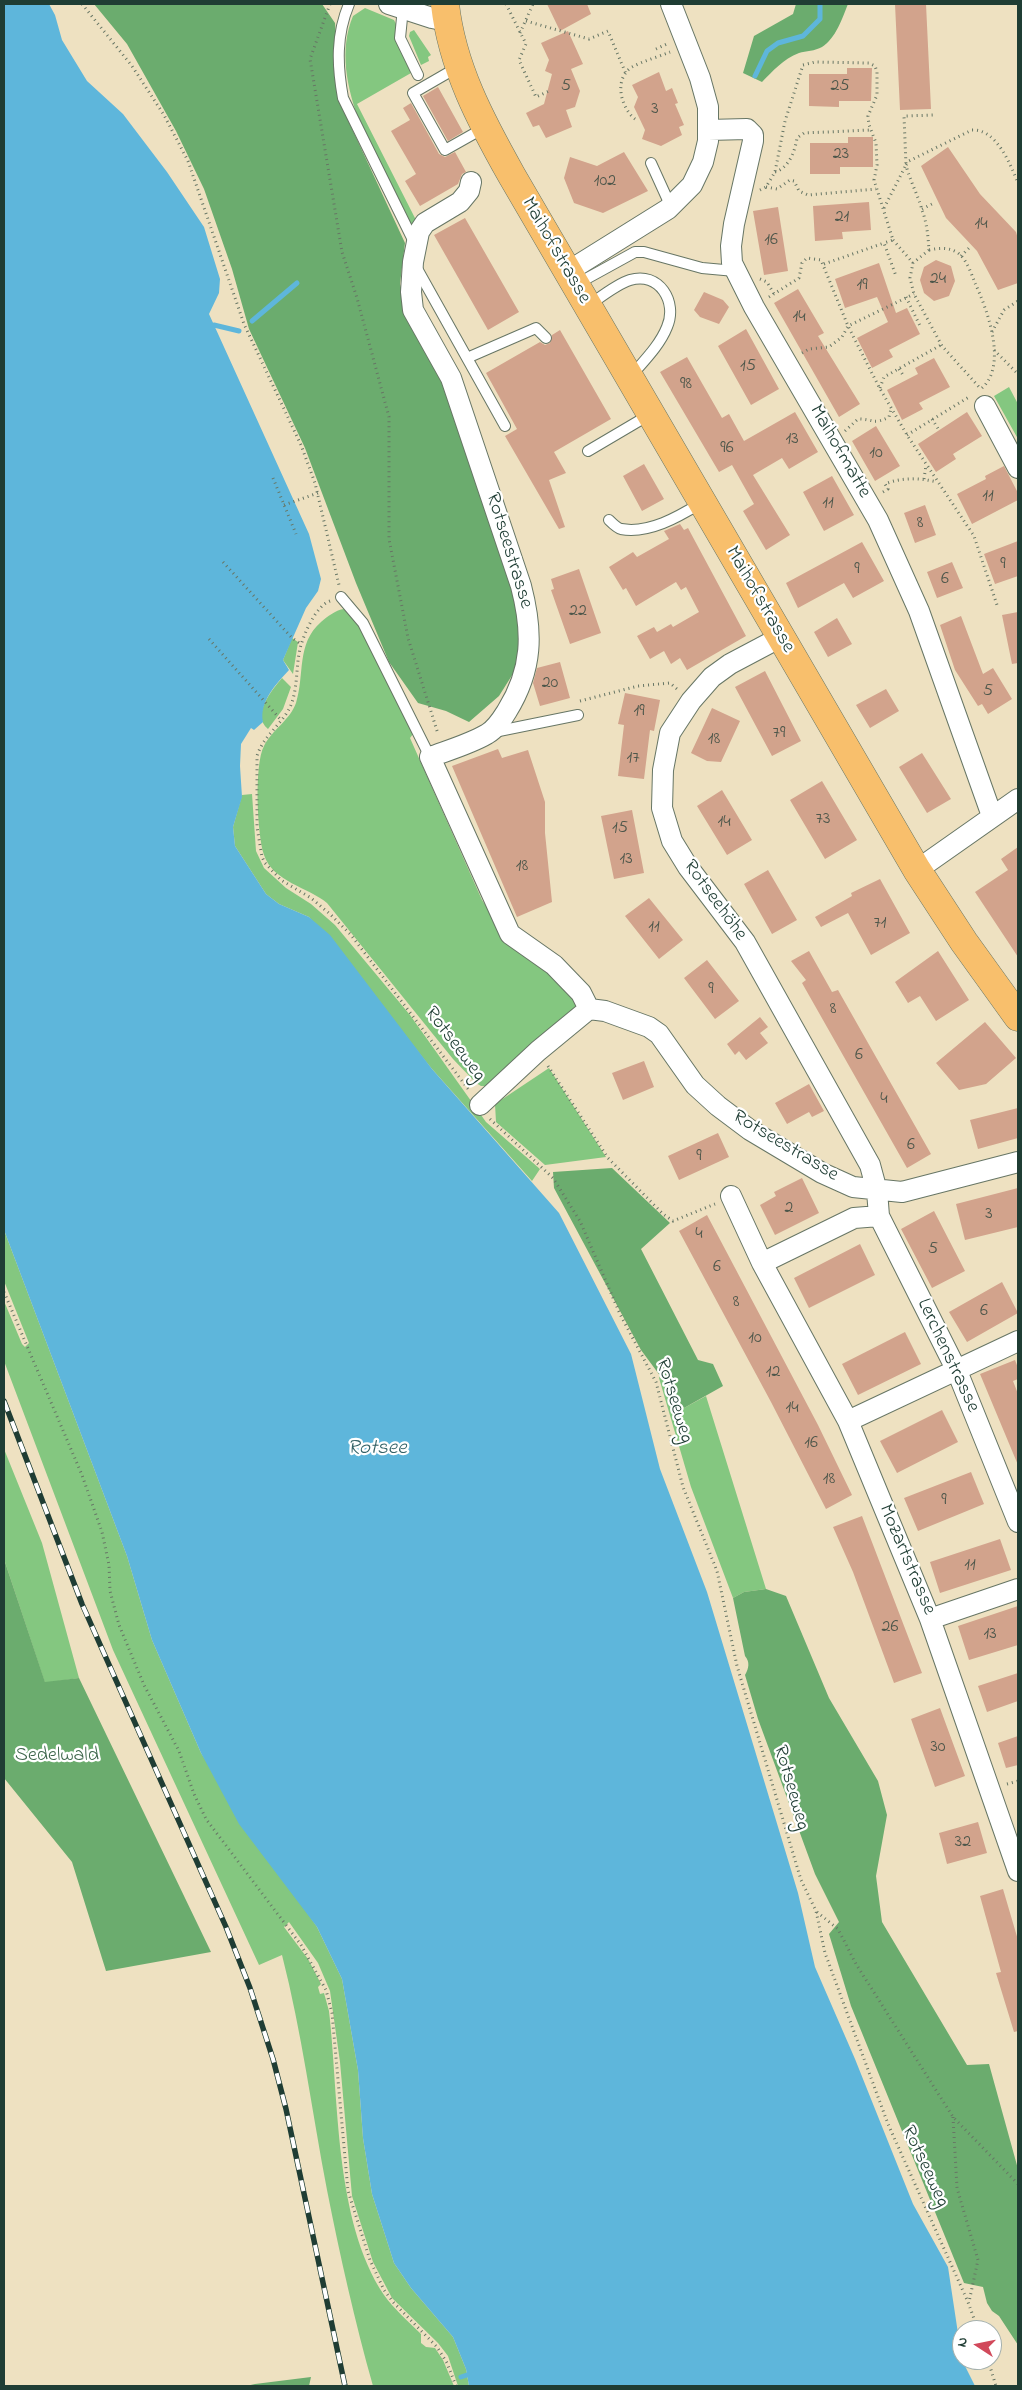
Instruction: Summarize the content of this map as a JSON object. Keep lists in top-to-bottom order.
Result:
{
  "streets": {
    "main road": ["Maihofstrasse"],
    "street": [
      "Maihofmatte",
      "Rotseestrasse",
      "Rotseehöhe",
      "Lerchenstrasse",
      "Mozartstrasse"
    ],
    "path": ["Rotseeweg"]
  },
  "crossings": [
    ["Maihofstrasse", "Rotseehöhe"],
    ["Rotseestrasse", "Rotseehöhe"],
    ["Rotseestrasse", "Lerchenstrasse"],
    ["Rotseehöhe", "Lerchenstrasse"]
  ],
  "water": ["Rotsee"],
  "parks": ["Sedelwald"],
  "house_numbers": [
    "5",
    "25",
    "3",
    "23",
    "102",
    "21",
    "14",
    "16",
    "24",
    "19",
    "14",
    "15",
    "98",
    "13",
    "96",
    "10",
    "11",
    "11",
    "8",
    "9",
    "9",
    "6",
    "22",
    "20",
    "5",
    "19",
    "79",
    "18",
    "17",
    "73",
    "14",
    "15",
    "13",
    "18",
    "71",
    "11",
    "9",
    "8",
    "6",
    "4",
    "6",
    "9",
    "2",
    "3",
    "4",
    "5",
    "6",
    "8",
    "6",
    "10",
    "12",
    "14",
    "16",
    "18",
    "9",
    "11",
    "26",
    "13",
    "30",
    "32"
  ],
  "north": "left"
}
